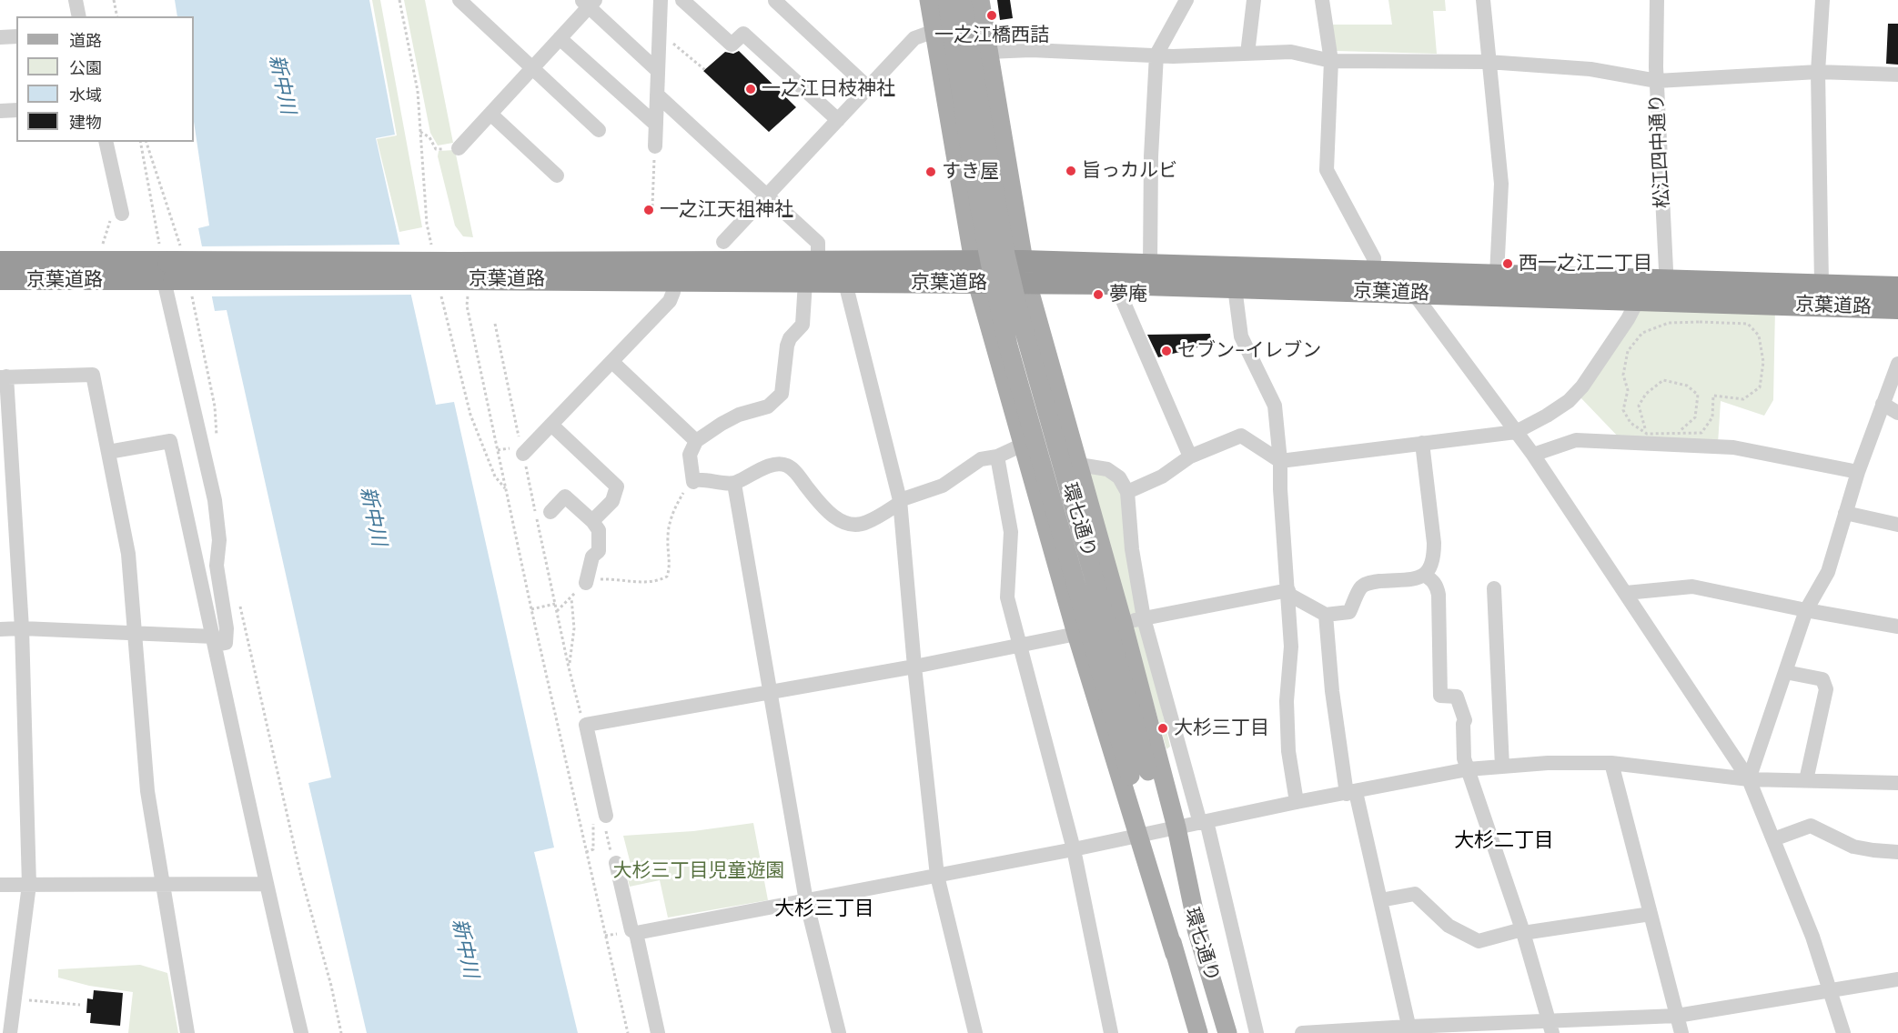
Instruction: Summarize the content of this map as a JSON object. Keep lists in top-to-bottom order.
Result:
{
  "streets": {
    "highway": ["京葉道路"],
    "main road": ["環七通り"],
    "street": ["松江四中通り"]
  },
  "crossings": [
    ["松江四中通り", "京葉道路"]
  ],
  "districts": ["大杉二丁目", "大杉三丁目"],
  "water": ["新中川"],
  "parks": ["大杉三丁目児童遊園"],
  "places": [
    "一之江橋西詰",
    "一之江日枝神社",
    "旨っカルビ",
    "すき屋",
    "一之江天祖神社",
    "西一之江二丁目",
    "夢庵",
    "セブン-イレブン",
    "大杉三丁目"
  ],
  "legend": [
    "道路",
    "公園",
    "水域",
    "建物"
  ]
}
